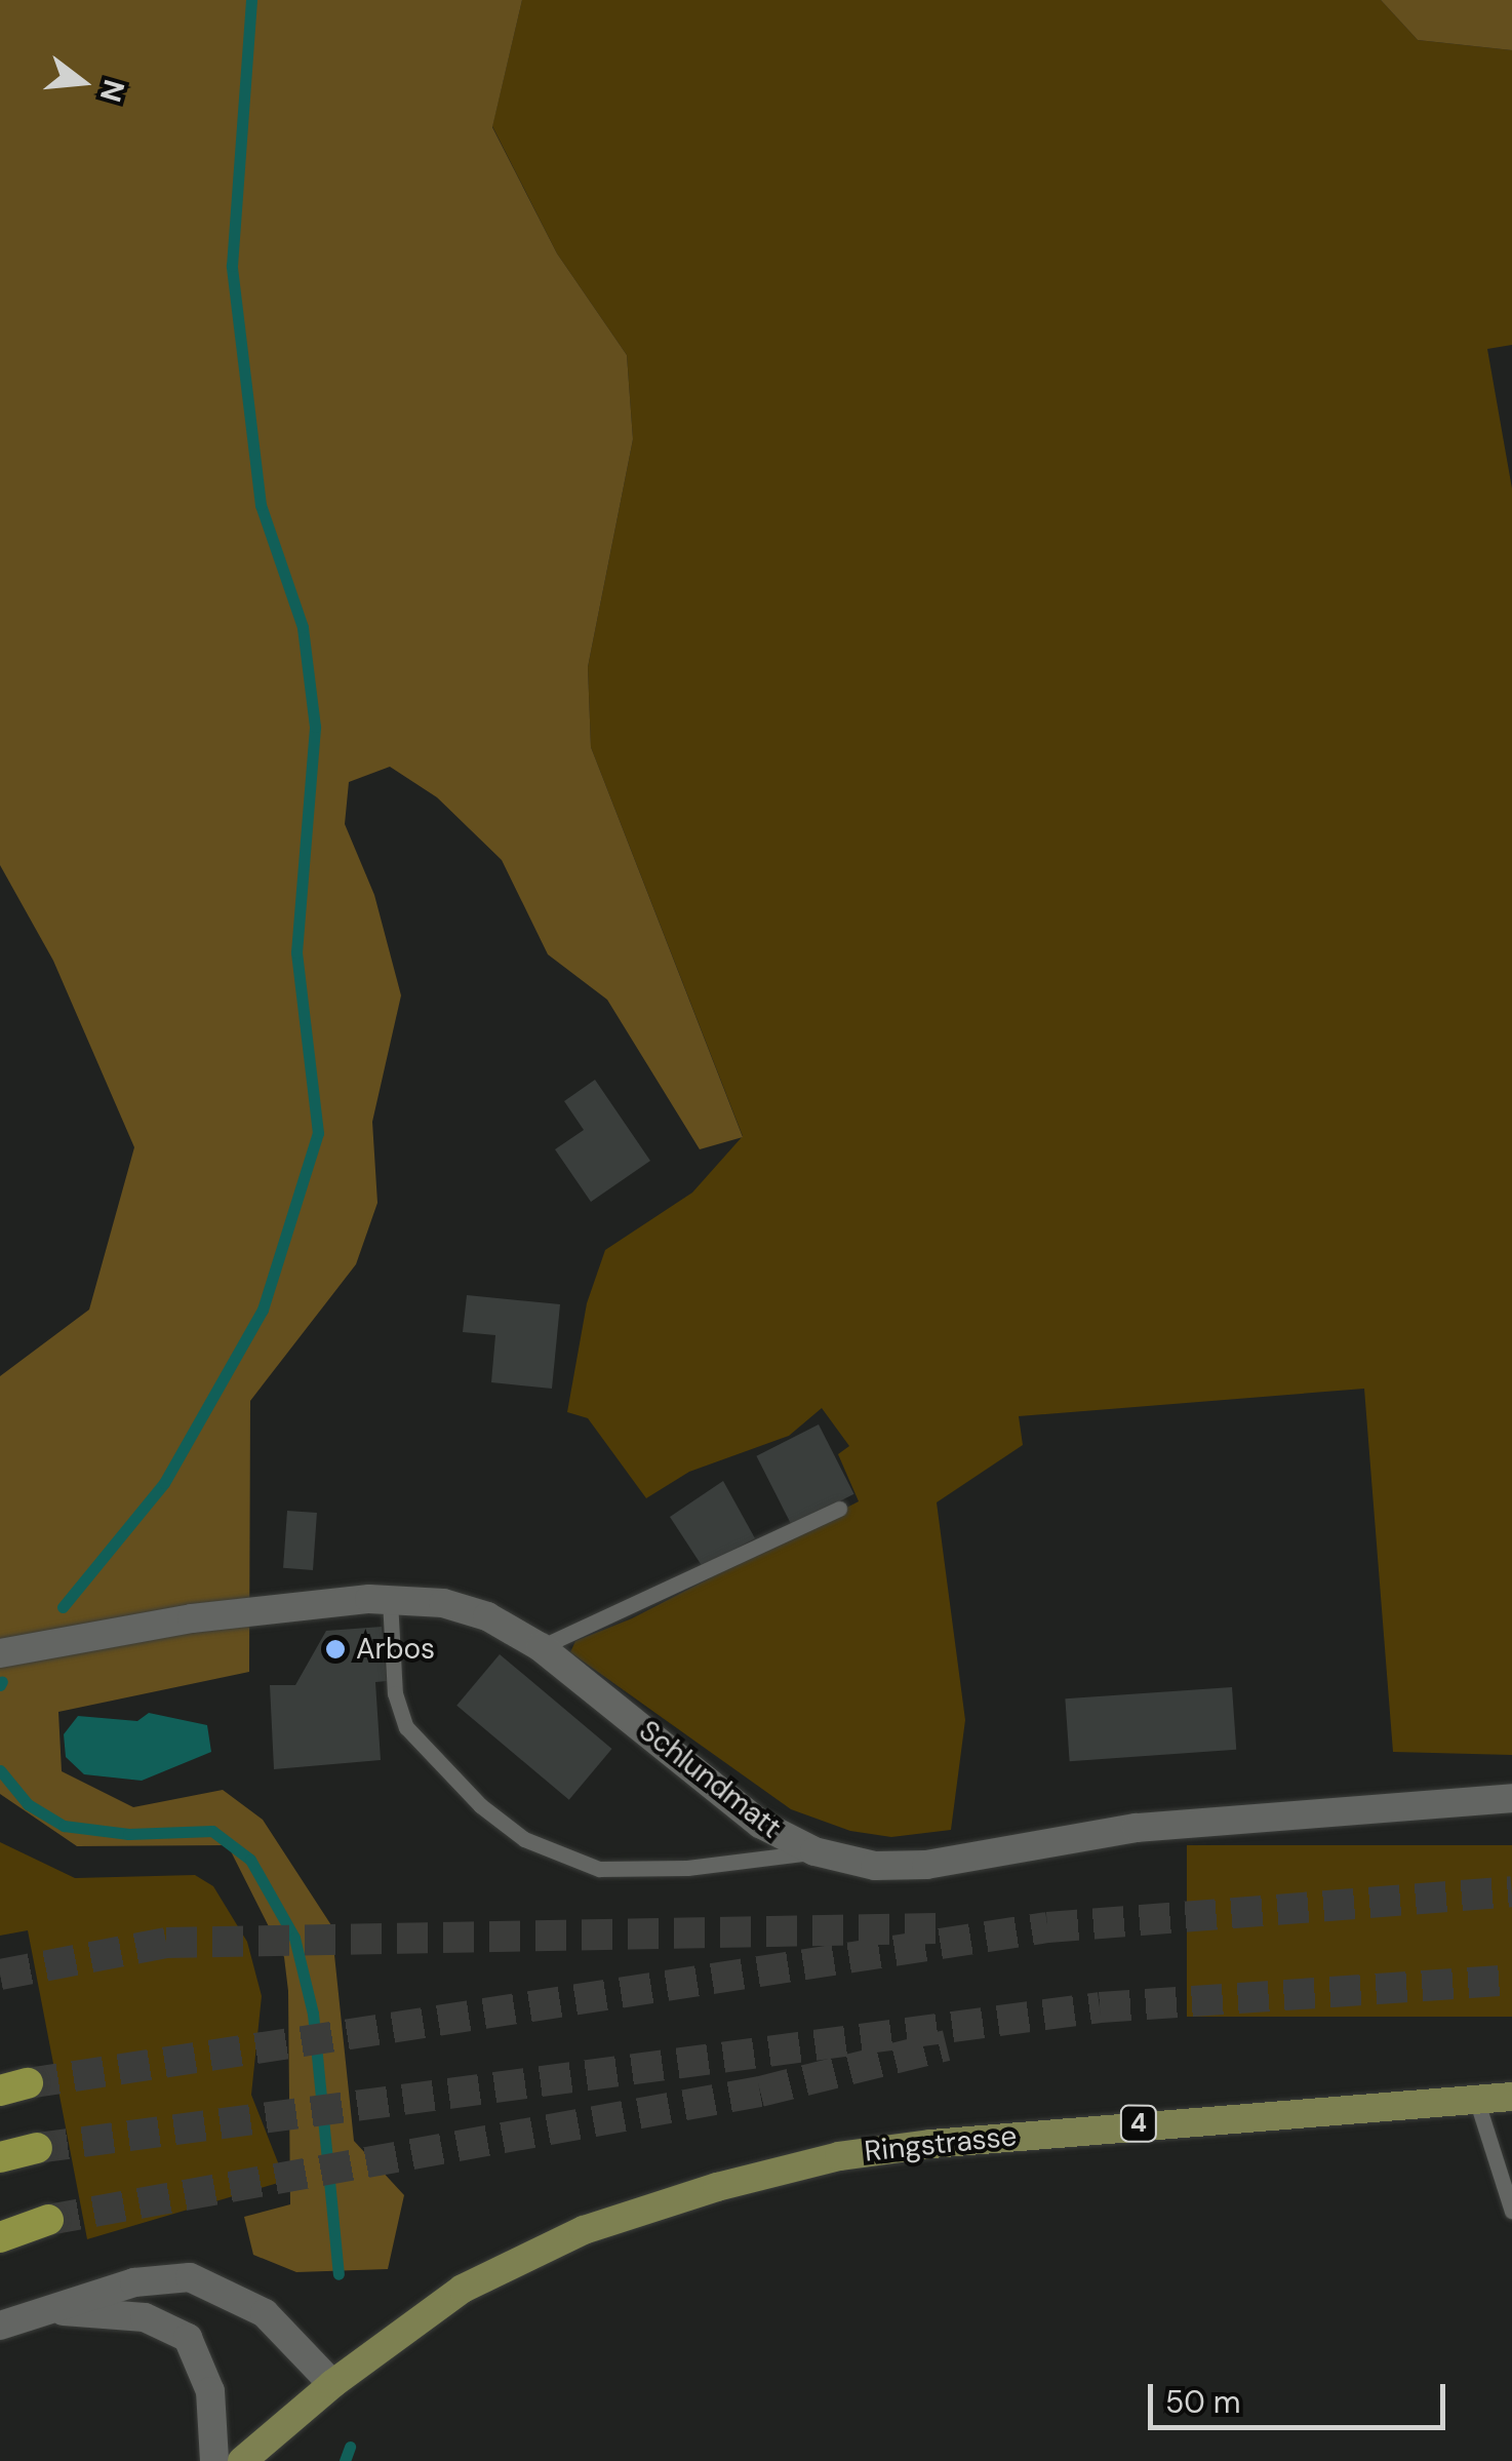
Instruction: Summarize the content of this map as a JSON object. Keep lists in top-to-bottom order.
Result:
{
  "streets": {
    "main road": ["4", "Ringstrasse"],
    "street": ["Schlundmatt"]
  },
  "crossings": [
    ["4", "Ringstrasse"]
  ],
  "places": ["Arbos"],
  "scale_bar": "50 m",
  "north": "right"
}
